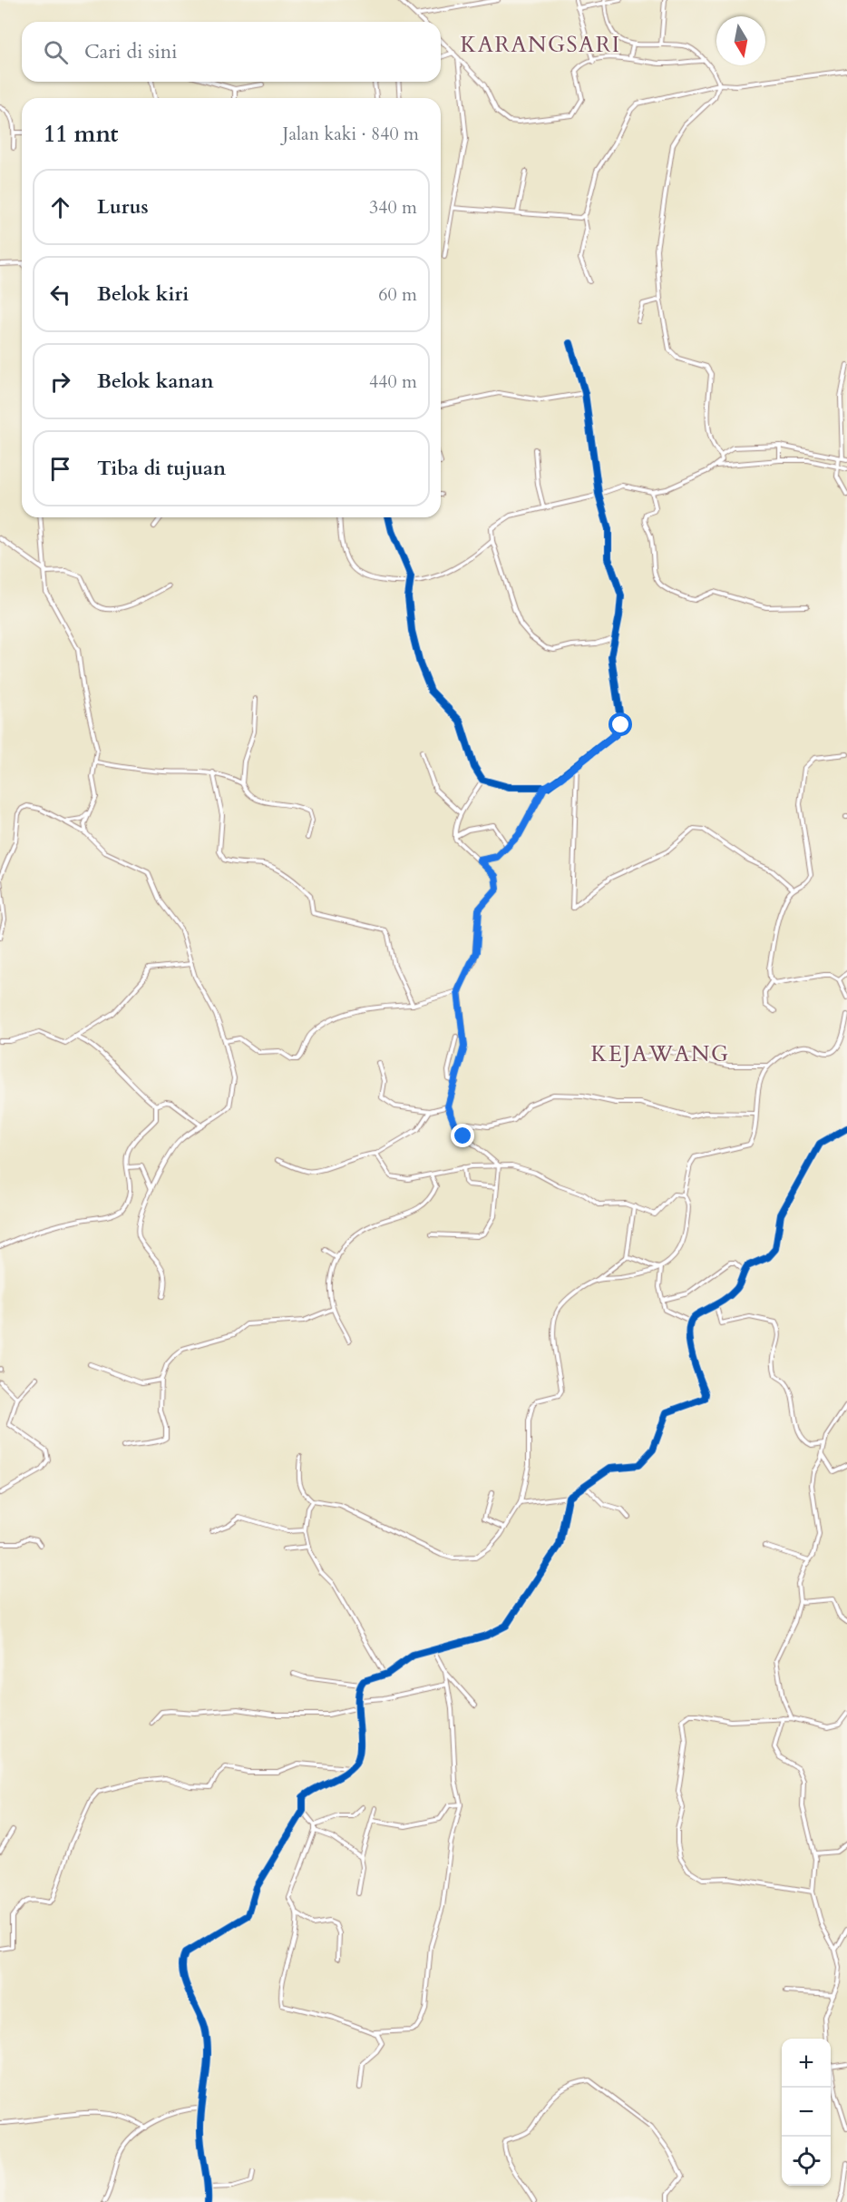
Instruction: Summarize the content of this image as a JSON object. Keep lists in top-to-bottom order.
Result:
{
  "districts": ["KARANGSARI", "KEJAWANG"],
  "north": "bottom",
  "page": {
    "search": "Cari di sini",
    "heading": ["11 mnt", "Jalan kaki · 840 m"],
    "list": [
      ["Lurus", "340 m"],
      ["Belok kiri", "60 m"],
      ["Belok kanan", "440 m"],
      "Tiba di tujuan"
    ],
    "map_buttons": ["+", "−"]
  }
}
